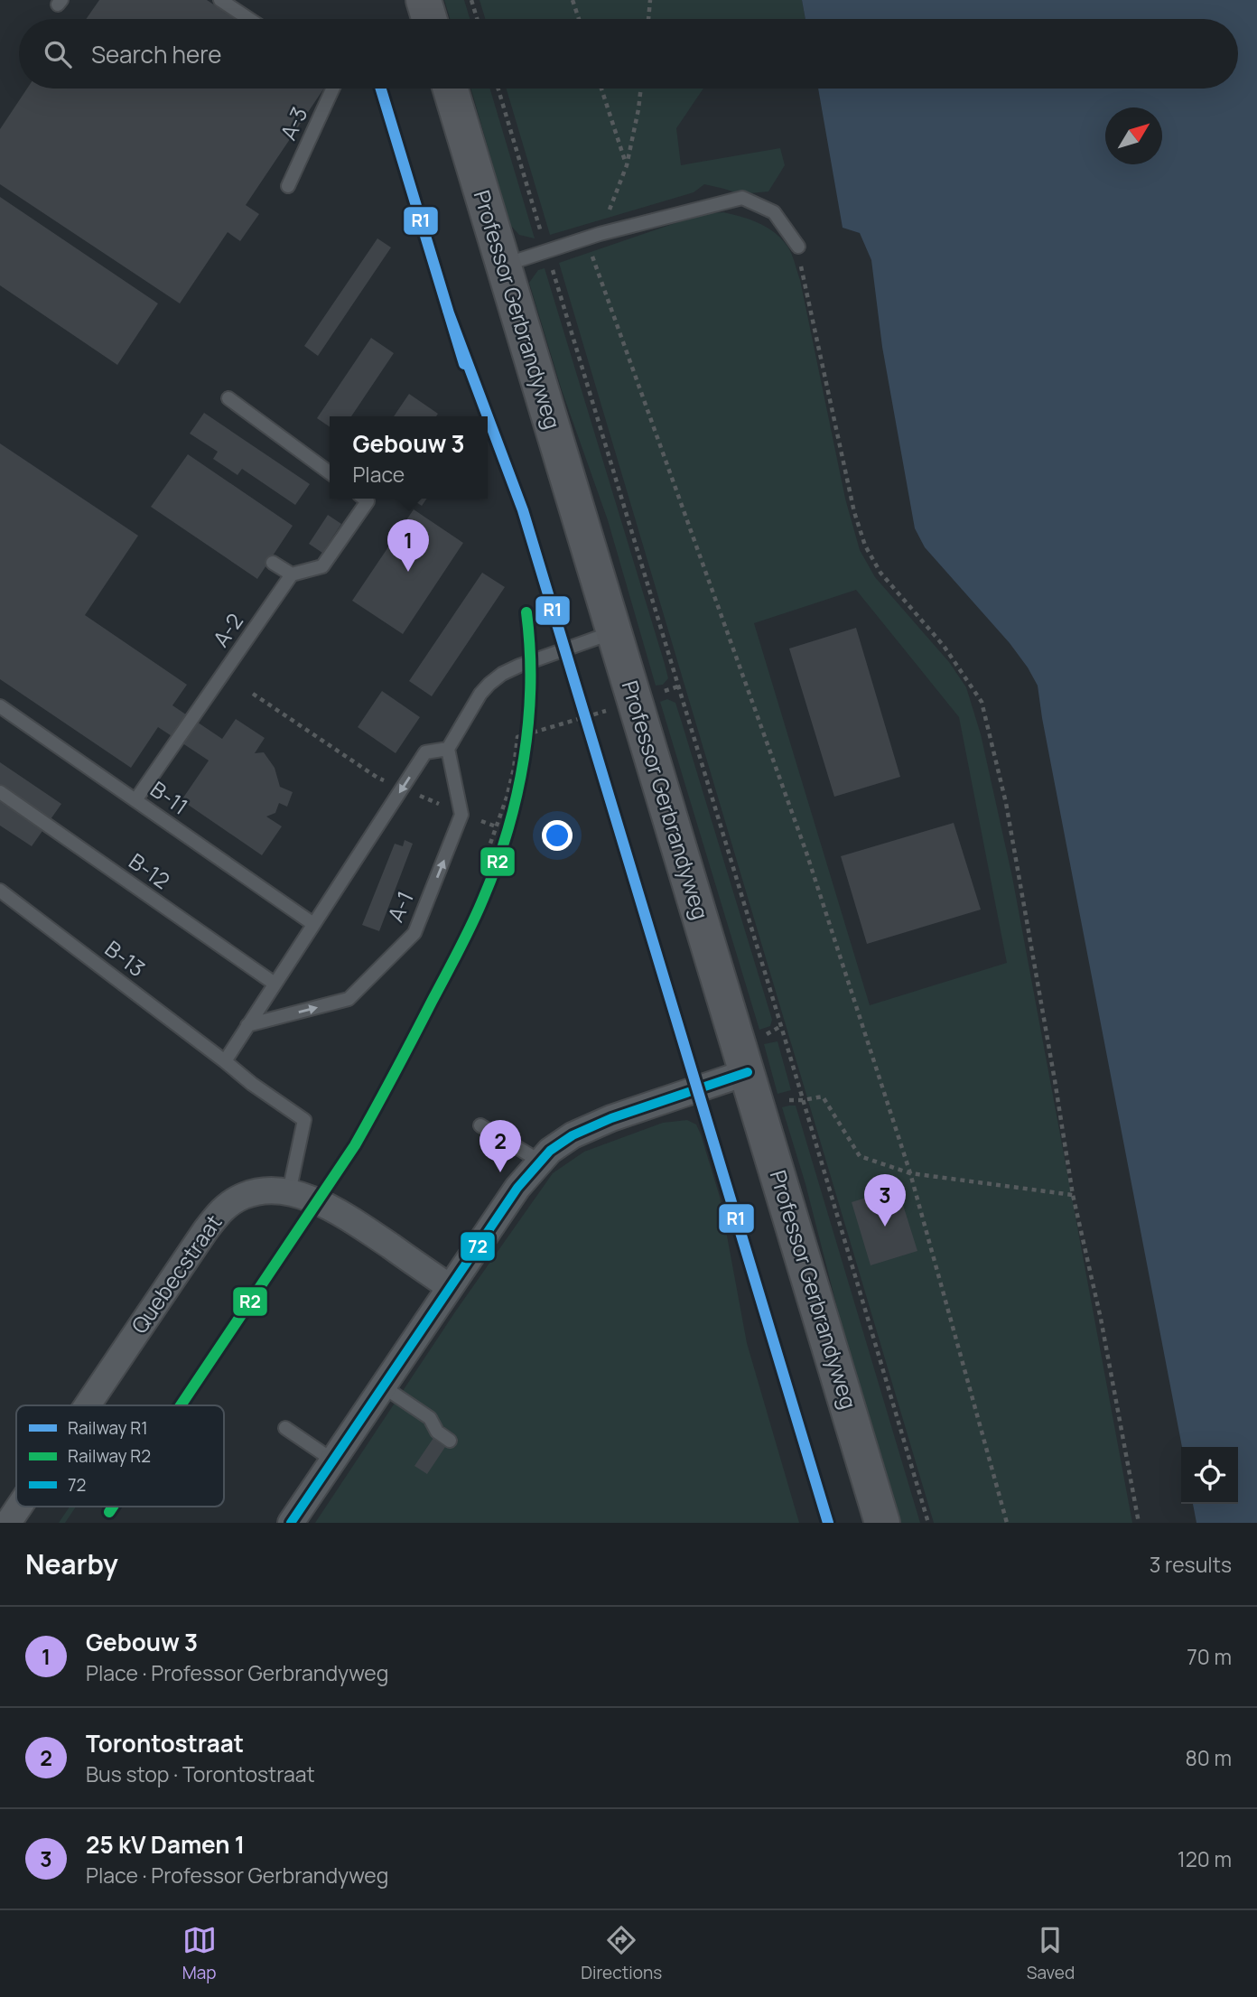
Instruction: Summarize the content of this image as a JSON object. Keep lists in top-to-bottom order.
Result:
{
  "streets": {
    "street": ["Professor Gerbrandyweg", "Quebecstraat"],
    "lane": [
      "A-3",
      "A-2",
      "B-11",
      "B-12",
      "A-1",
      "B-13"
    ]
  },
  "crossings": [
    ["A-2", "B-11"]
  ],
  "lines": ["rail line R1", "rail line R2", "transit line 72"],
  "legend": ["Railway R1", "Railway R2", "72"],
  "north": "top right",
  "page": {
    "search": "Search here",
    "popup": ["Gebouw 3", "Place"],
    "pins": ["1", "2", "3"],
    "heading": ["Nearby", "3 results"],
    "list": [
      {
        "mark": "1",
        "name": "Gebouw 3",
        "note": "Place · Professor Gerbrandyweg",
        "value": "70 m"
      },
      {
        "mark": "2",
        "name": "Torontostraat",
        "note": "Bus stop · Torontostraat",
        "value": "80 m"
      },
      {
        "mark": "3",
        "name": "25 kV Damen 1",
        "note": "Place · Professor Gerbrandyweg",
        "value": "120 m"
      }
    ],
    "nav": ["Map", "Directions", "Saved"]
  }
}
